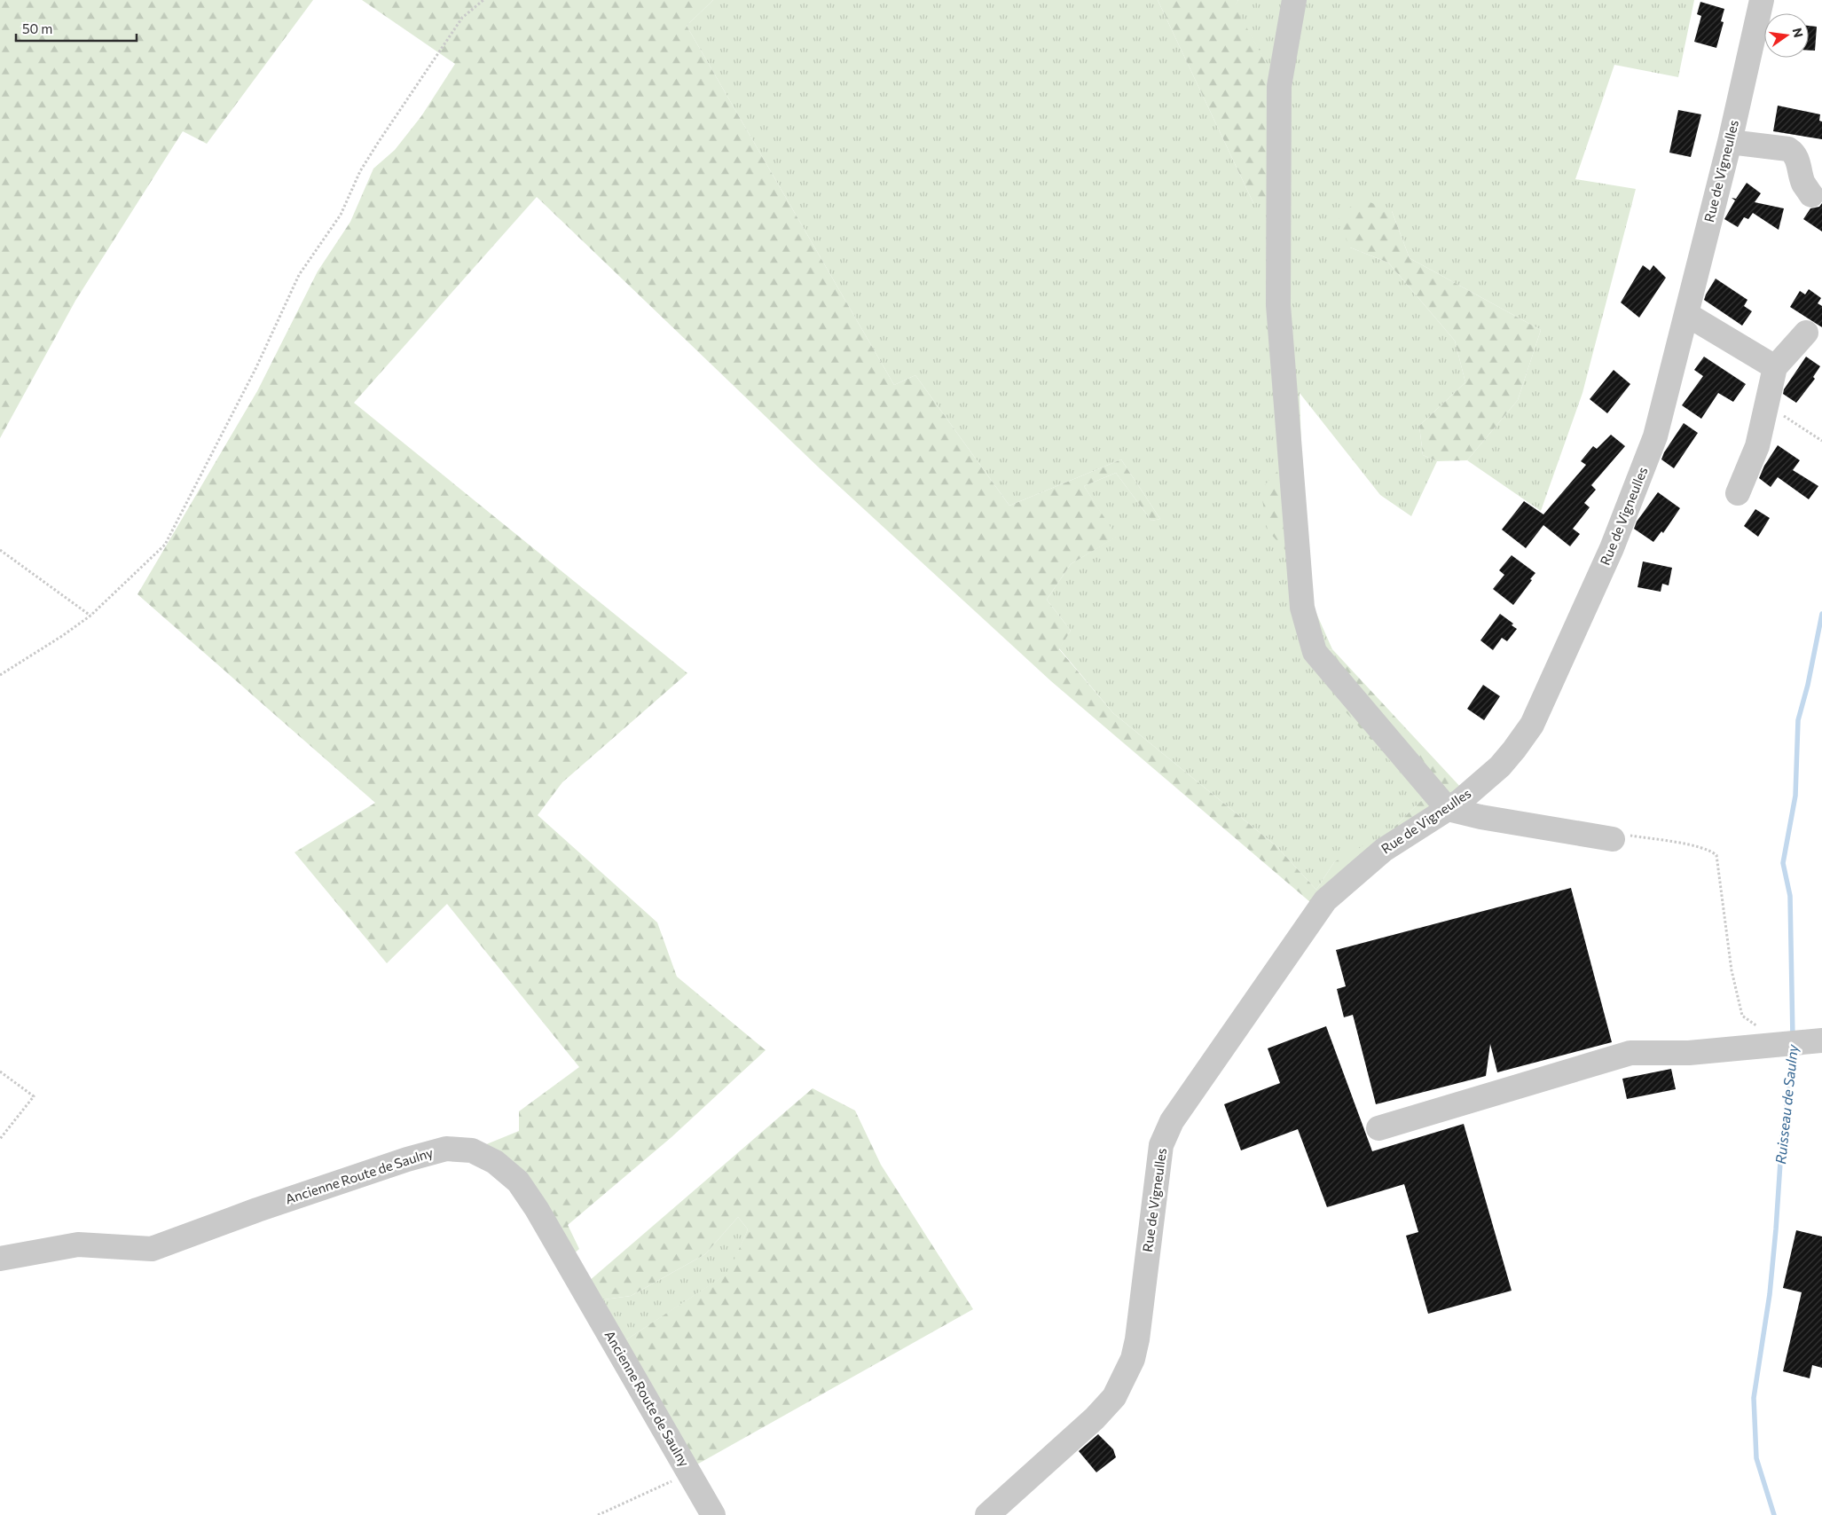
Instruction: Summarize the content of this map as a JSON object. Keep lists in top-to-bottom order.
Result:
{
  "streets": {
    "street": ["Rue de Vigneulles", "Ancienne Route de Saulny"]
  },
  "water": ["Ruisseau de Saulny"],
  "scale_bar": "50 m",
  "north": "right"
}
